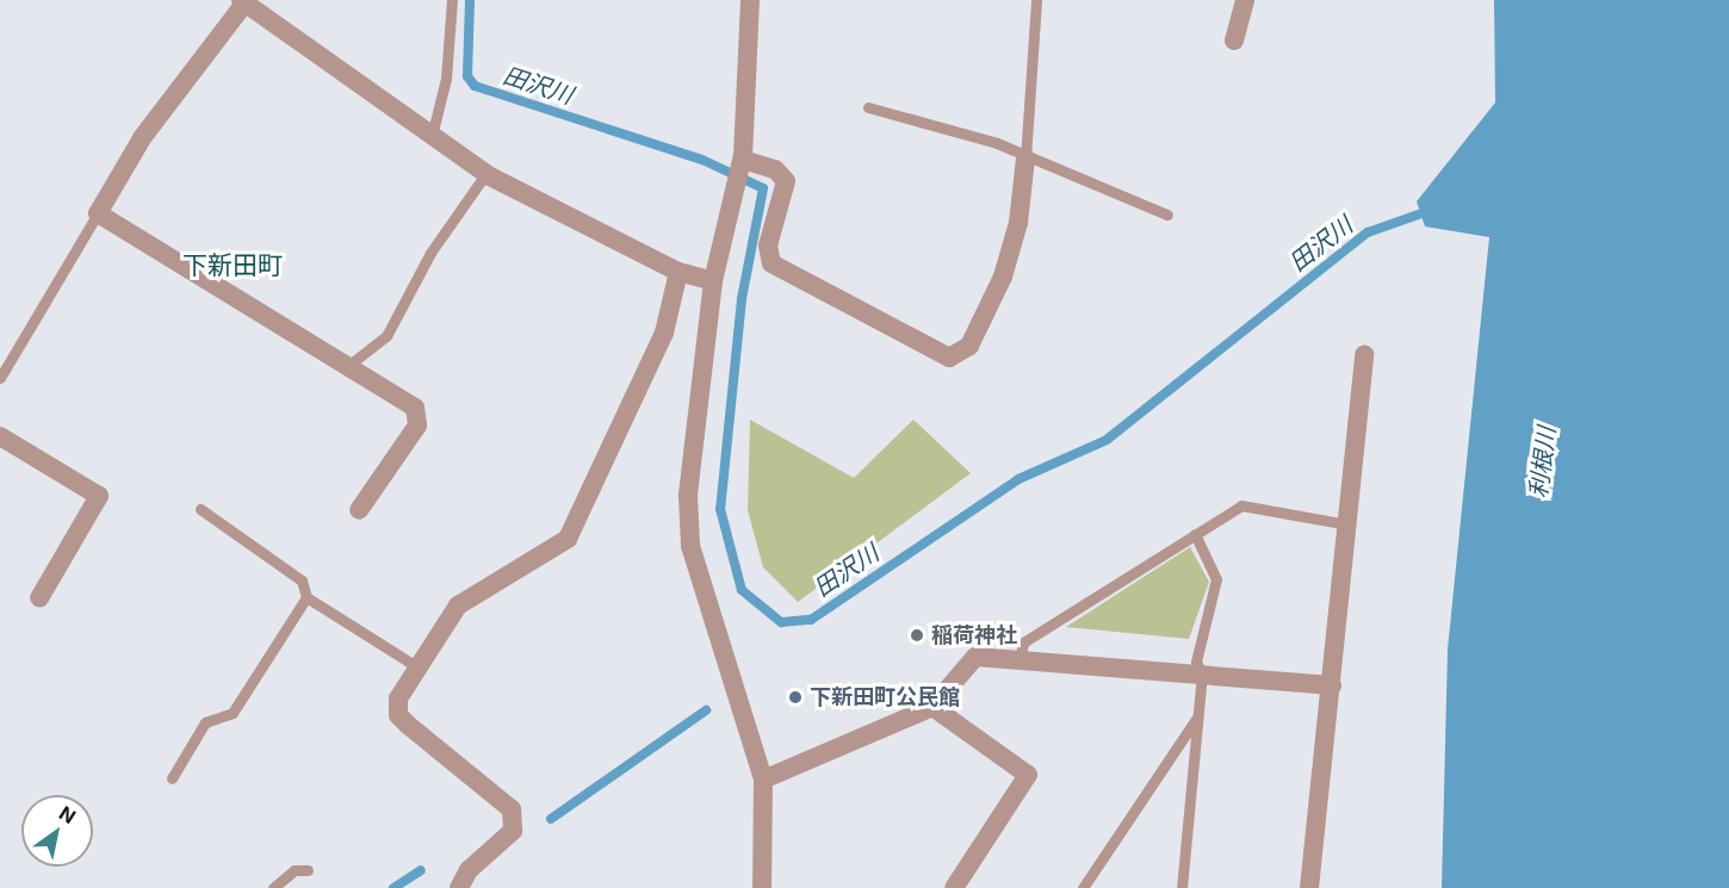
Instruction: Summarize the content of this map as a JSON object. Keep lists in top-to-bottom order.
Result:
{
  "districts": ["下新田町"],
  "water": ["田沢川", "利根川"],
  "places": ["稲荷神社", "下新田町公民館"],
  "north": "top right"
}
